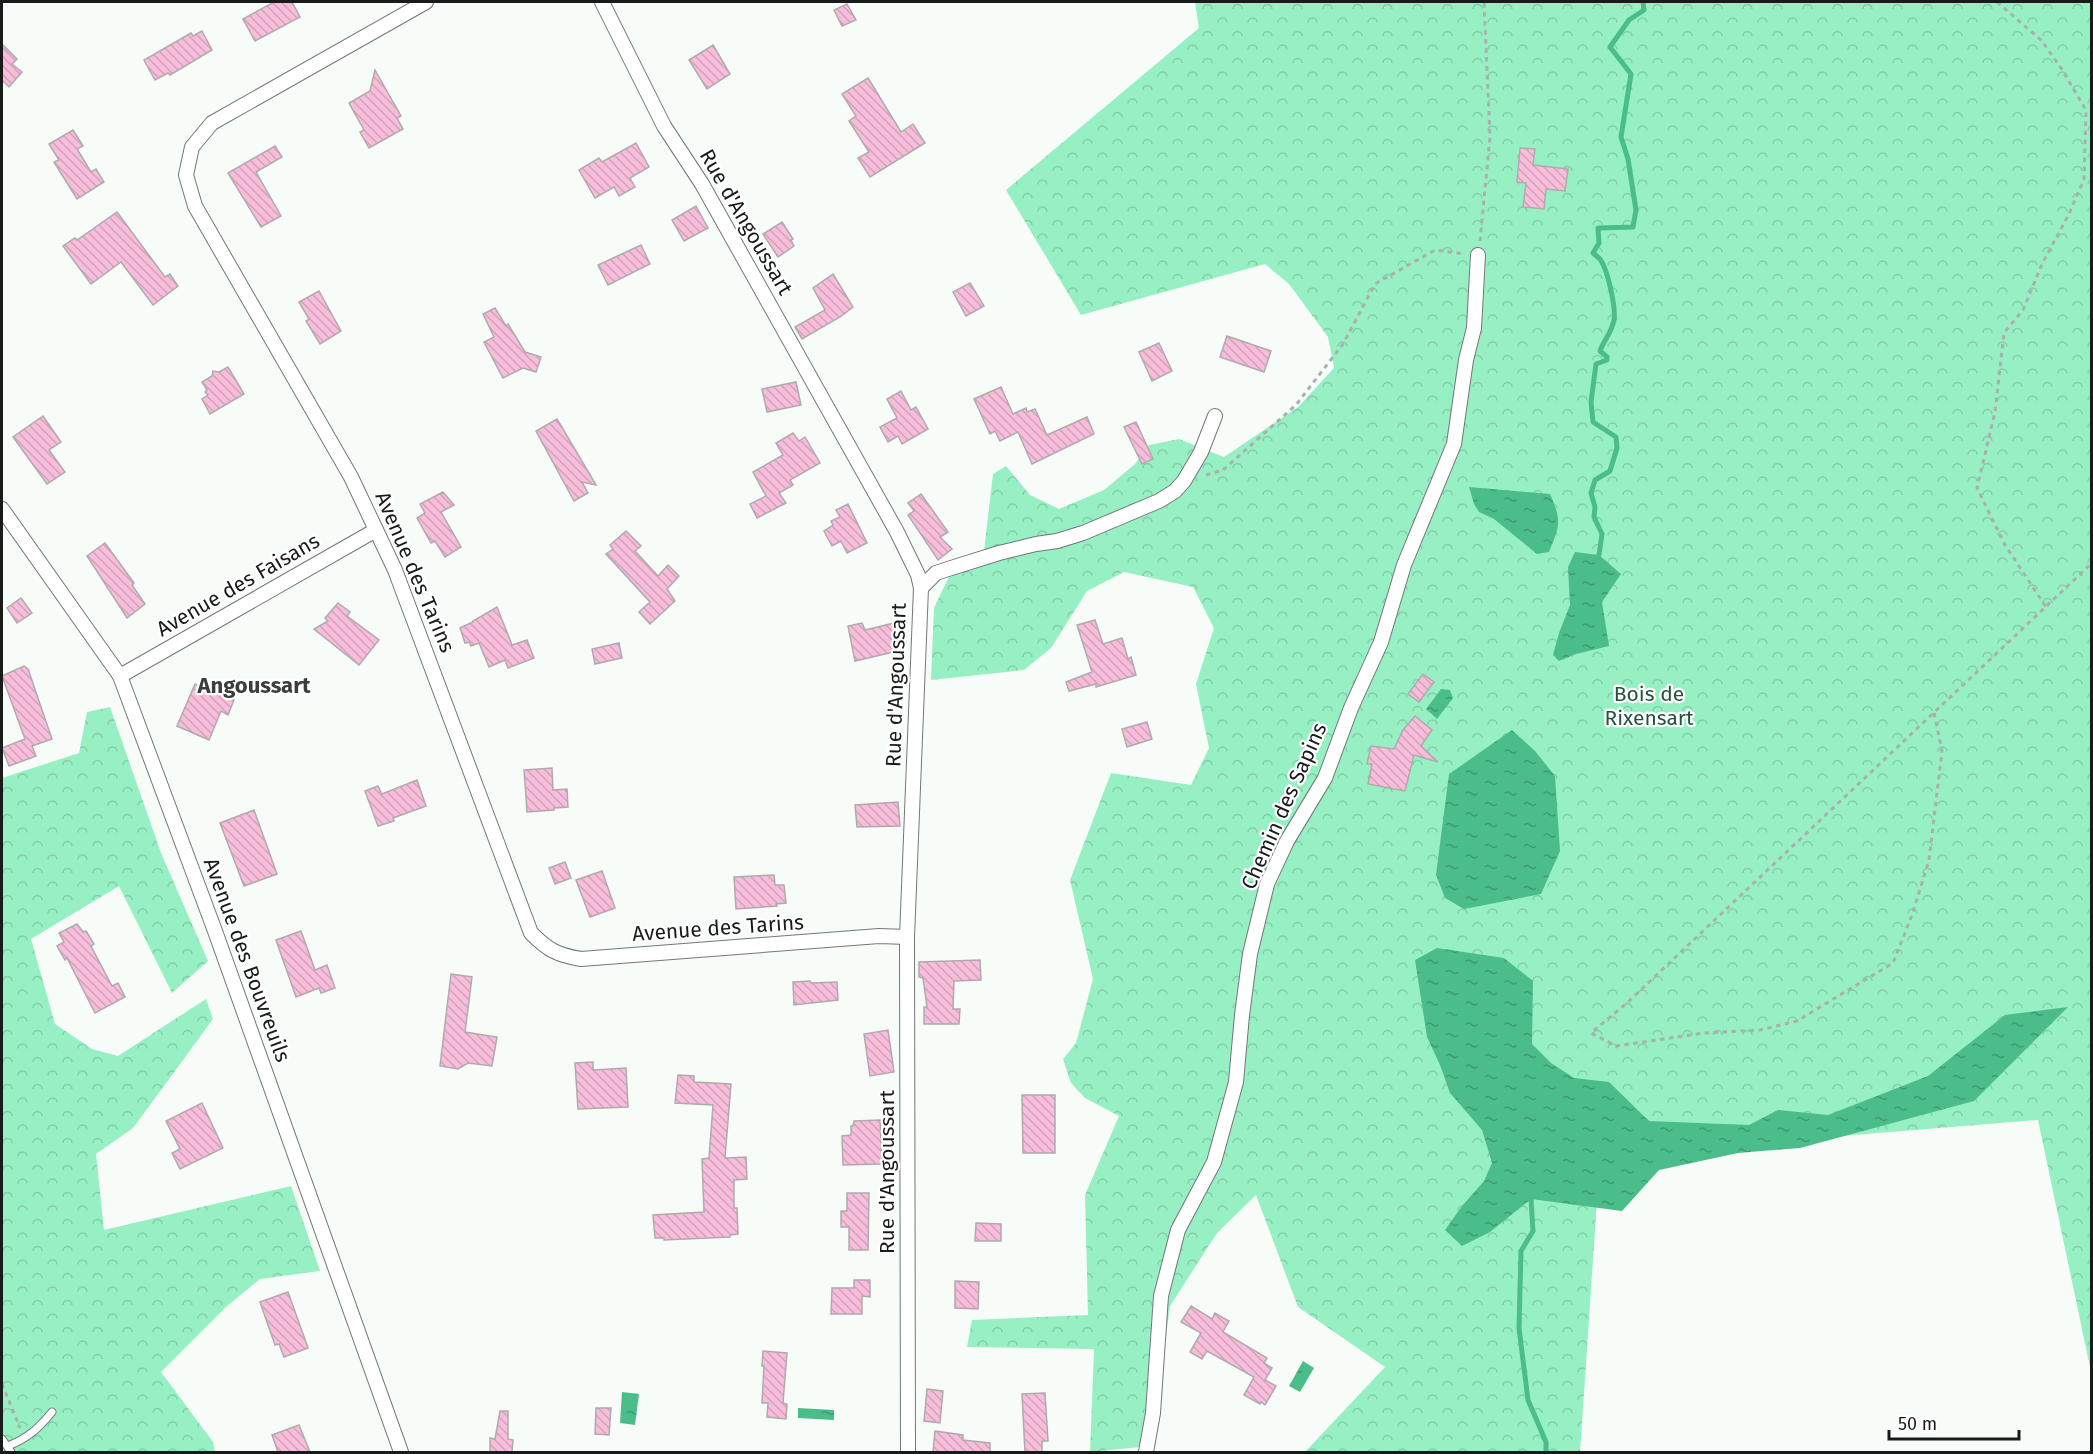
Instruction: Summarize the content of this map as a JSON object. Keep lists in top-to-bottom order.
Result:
{
  "streets": {
    "street": [
      "Rue d'Angoussart",
      "Avenue des Tarins",
      "Avenue des Faisans",
      "Chemin des Sapins",
      "Avenue des Bouvreuils"
    ]
  },
  "crossings": [
    ["Rue d'Angoussart", "Avenue des Tarins"],
    ["Avenue des Tarins", "Avenue des Faisans"],
    ["Avenue des Faisans", "Avenue des Bouvreuils"]
  ],
  "districts": ["Angoussart"],
  "parks": ["Bois de Rixensart"],
  "scale_bar": "50 m"
}
